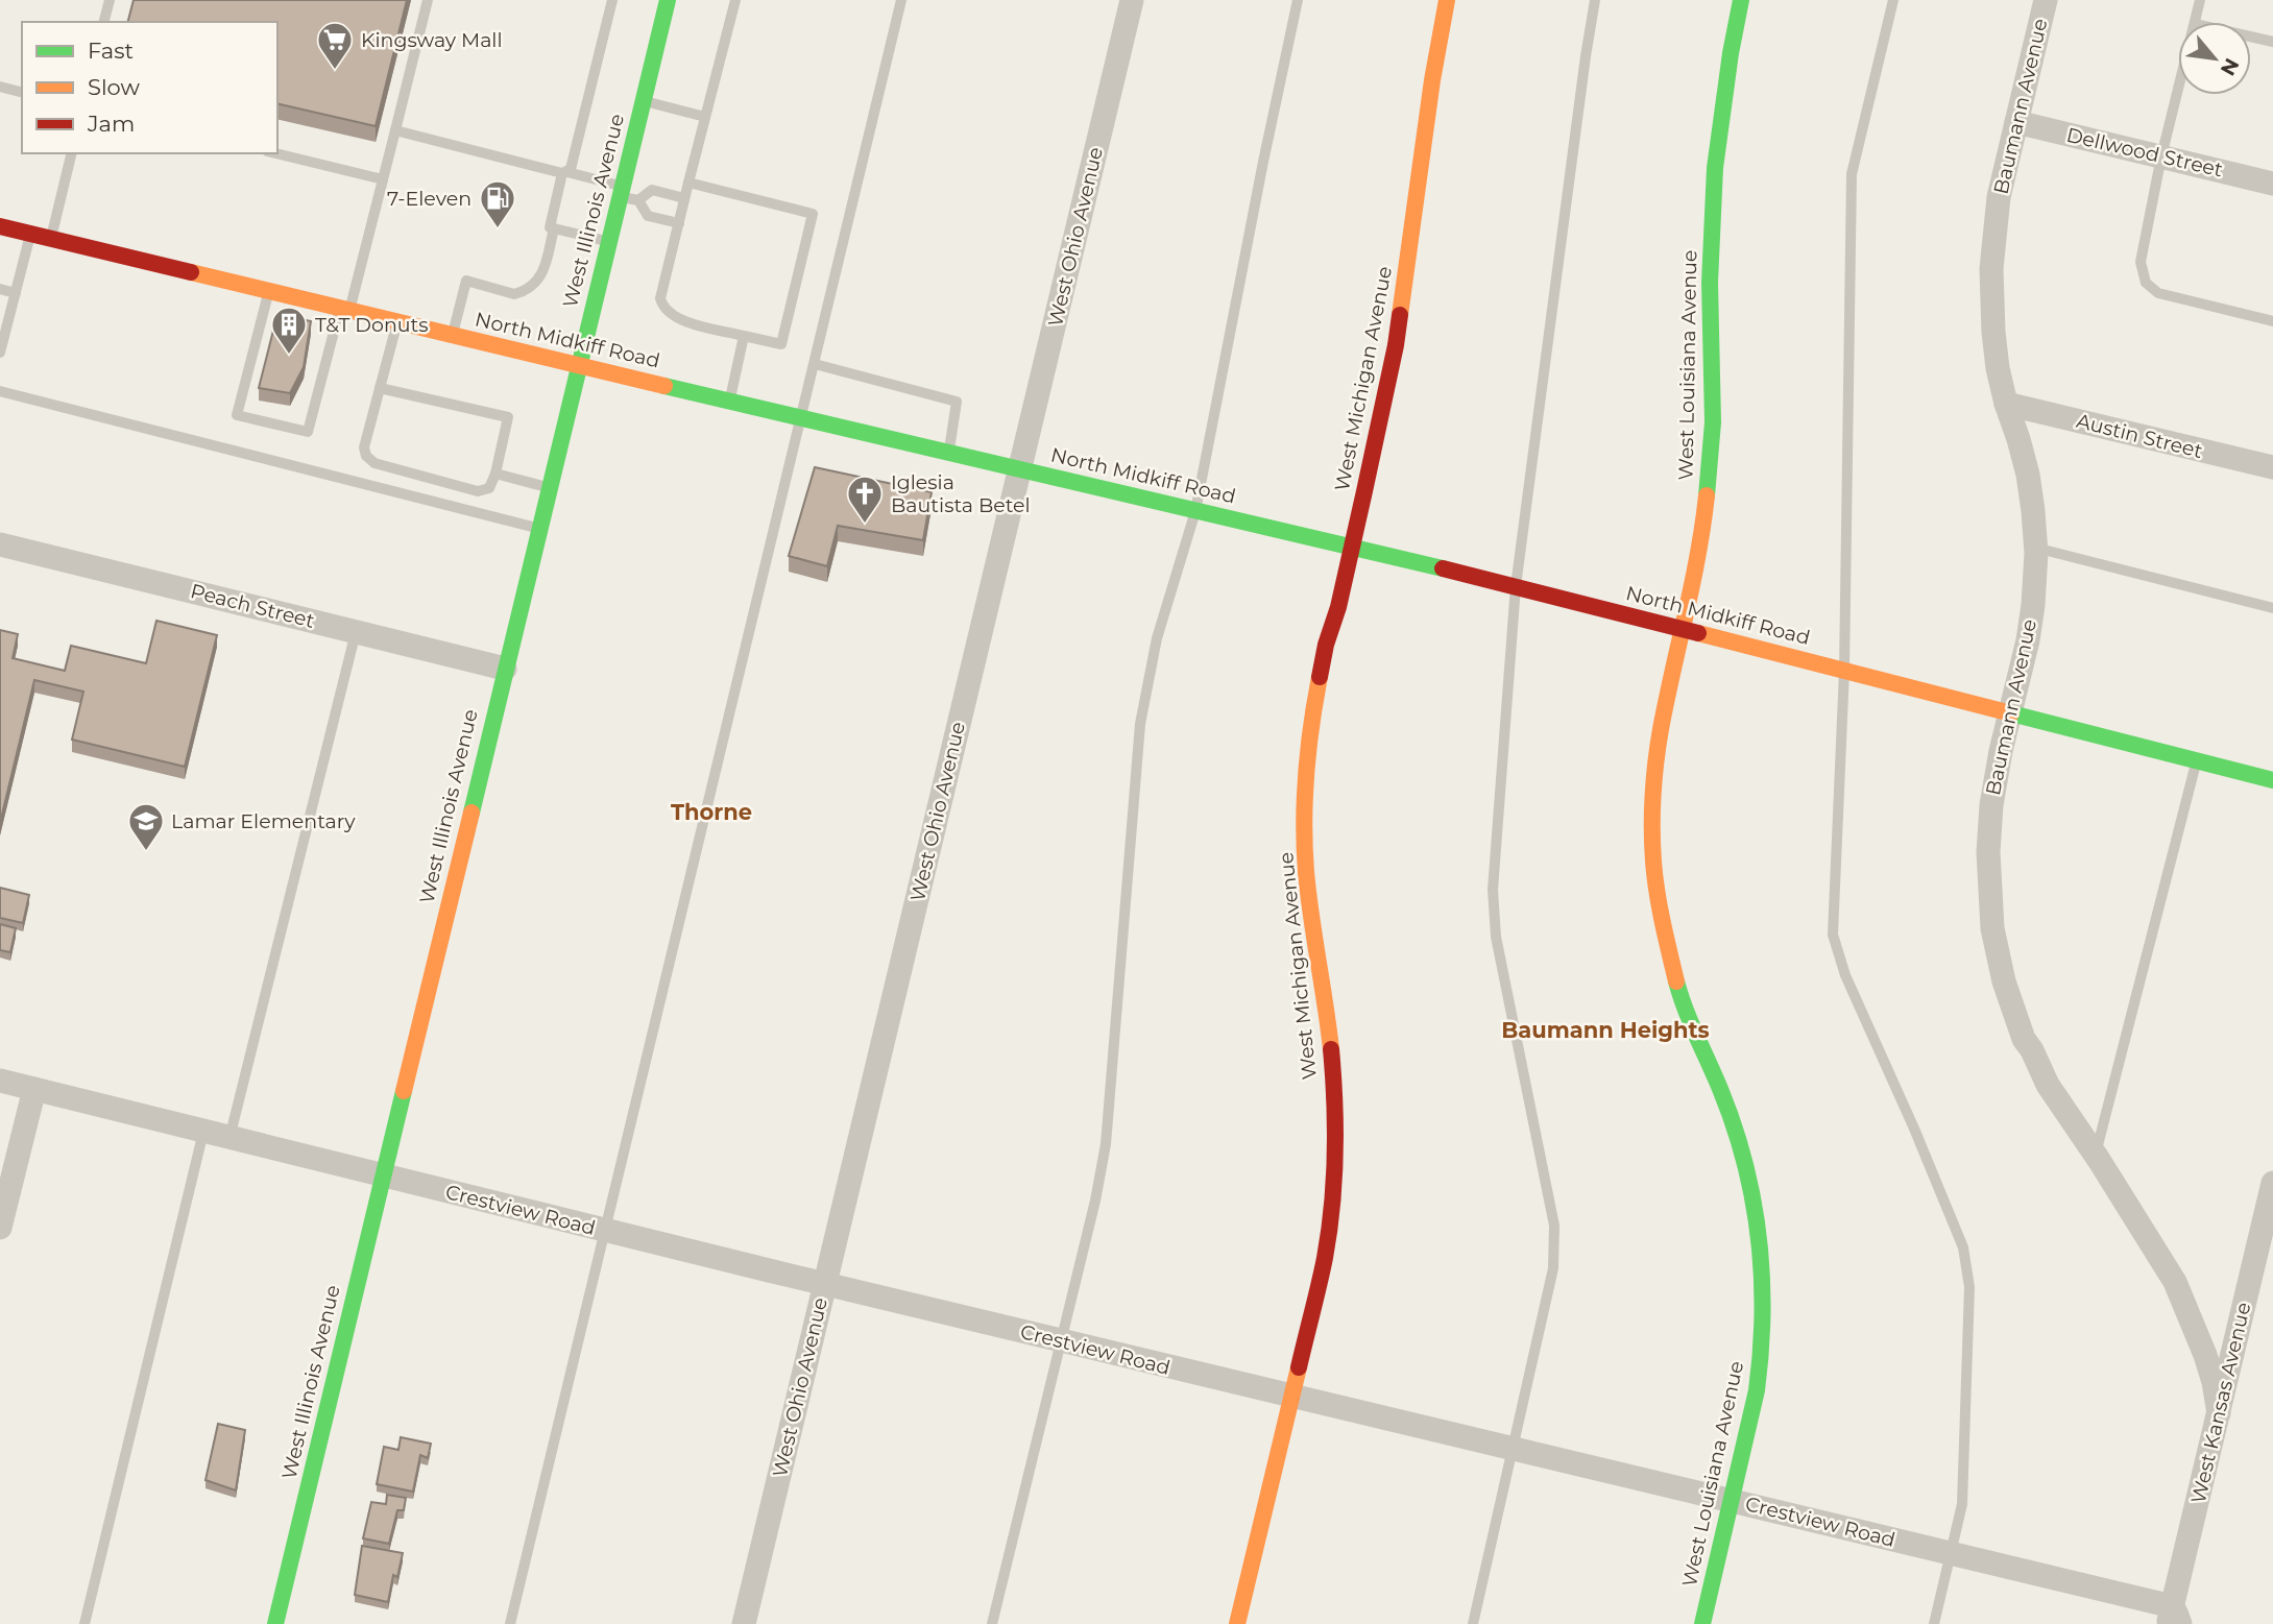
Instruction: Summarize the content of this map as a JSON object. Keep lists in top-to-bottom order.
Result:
{
  "streets": {
    "main road": [
      "West Illinois Avenue",
      "North Midkiff Road",
      "West Louisiana Avenue",
      "West Michigan Avenue"
    ],
    "street": [
      "Baumann Avenue",
      "Dellwood Street",
      "West Ohio Avenue",
      "Austin Street",
      "Peach Street",
      "Crestview Road",
      "West Kansas Avenue"
    ]
  },
  "crossings": [
    ["Baumann Avenue", "Dellwood Street"],
    ["Baumann Avenue", "North Midkiff Road"],
    ["Baumann Avenue", "Austin Street"],
    ["Baumann Avenue", "West Kansas Avenue"],
    ["West Illinois Avenue", "North Midkiff Road"],
    ["West Illinois Avenue", "Peach Street"],
    ["West Illinois Avenue", "Crestview Road"],
    ["West Ohio Avenue", "North Midkiff Road"],
    ["West Ohio Avenue", "Crestview Road"],
    ["North Midkiff Road", "West Louisiana Avenue"],
    ["North Midkiff Road", "West Michigan Avenue"],
    ["West Louisiana Avenue", "Crestview Road"],
    ["West Michigan Avenue", "Crestview Road"],
    ["Crestview Road", "West Kansas Avenue"]
  ],
  "districts": ["Thorne", "Baumann Heights"],
  "places": {
    "supermarket": ["Kingsway Mall"],
    "fuel station": ["7-Eleven"],
    "building": ["T&T Donuts"],
    "church": ["Iglesia Bautista Betel"],
    "school or university": ["Lamar Elementary"]
  },
  "legend": ["Fast", "Slow", "Jam"],
  "north": "bottom right"
}
